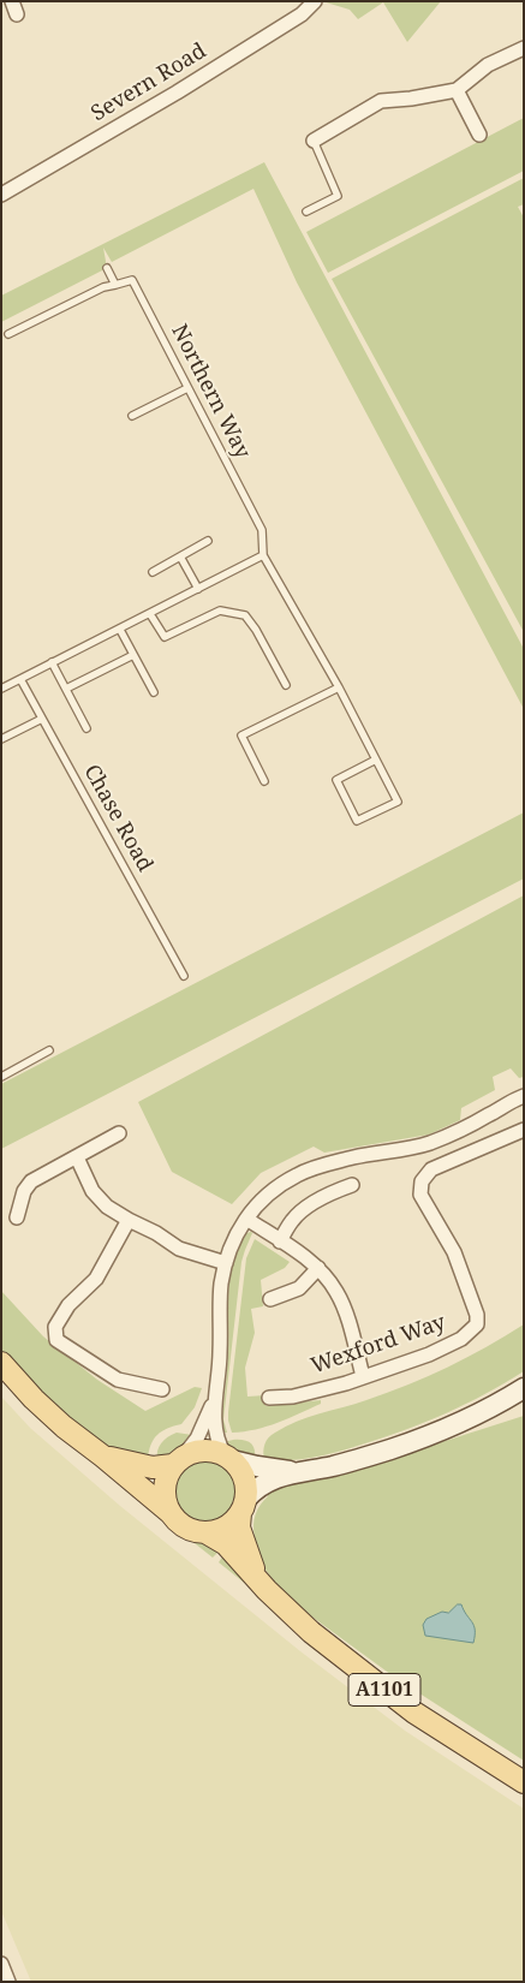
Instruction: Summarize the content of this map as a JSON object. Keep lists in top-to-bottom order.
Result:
{
  "streets": {
    "main road": ["A1101"],
    "street": ["Severn Road", "Wexford Way"],
    "lane": ["Northern Way", "Chase Road"]
  }
}
